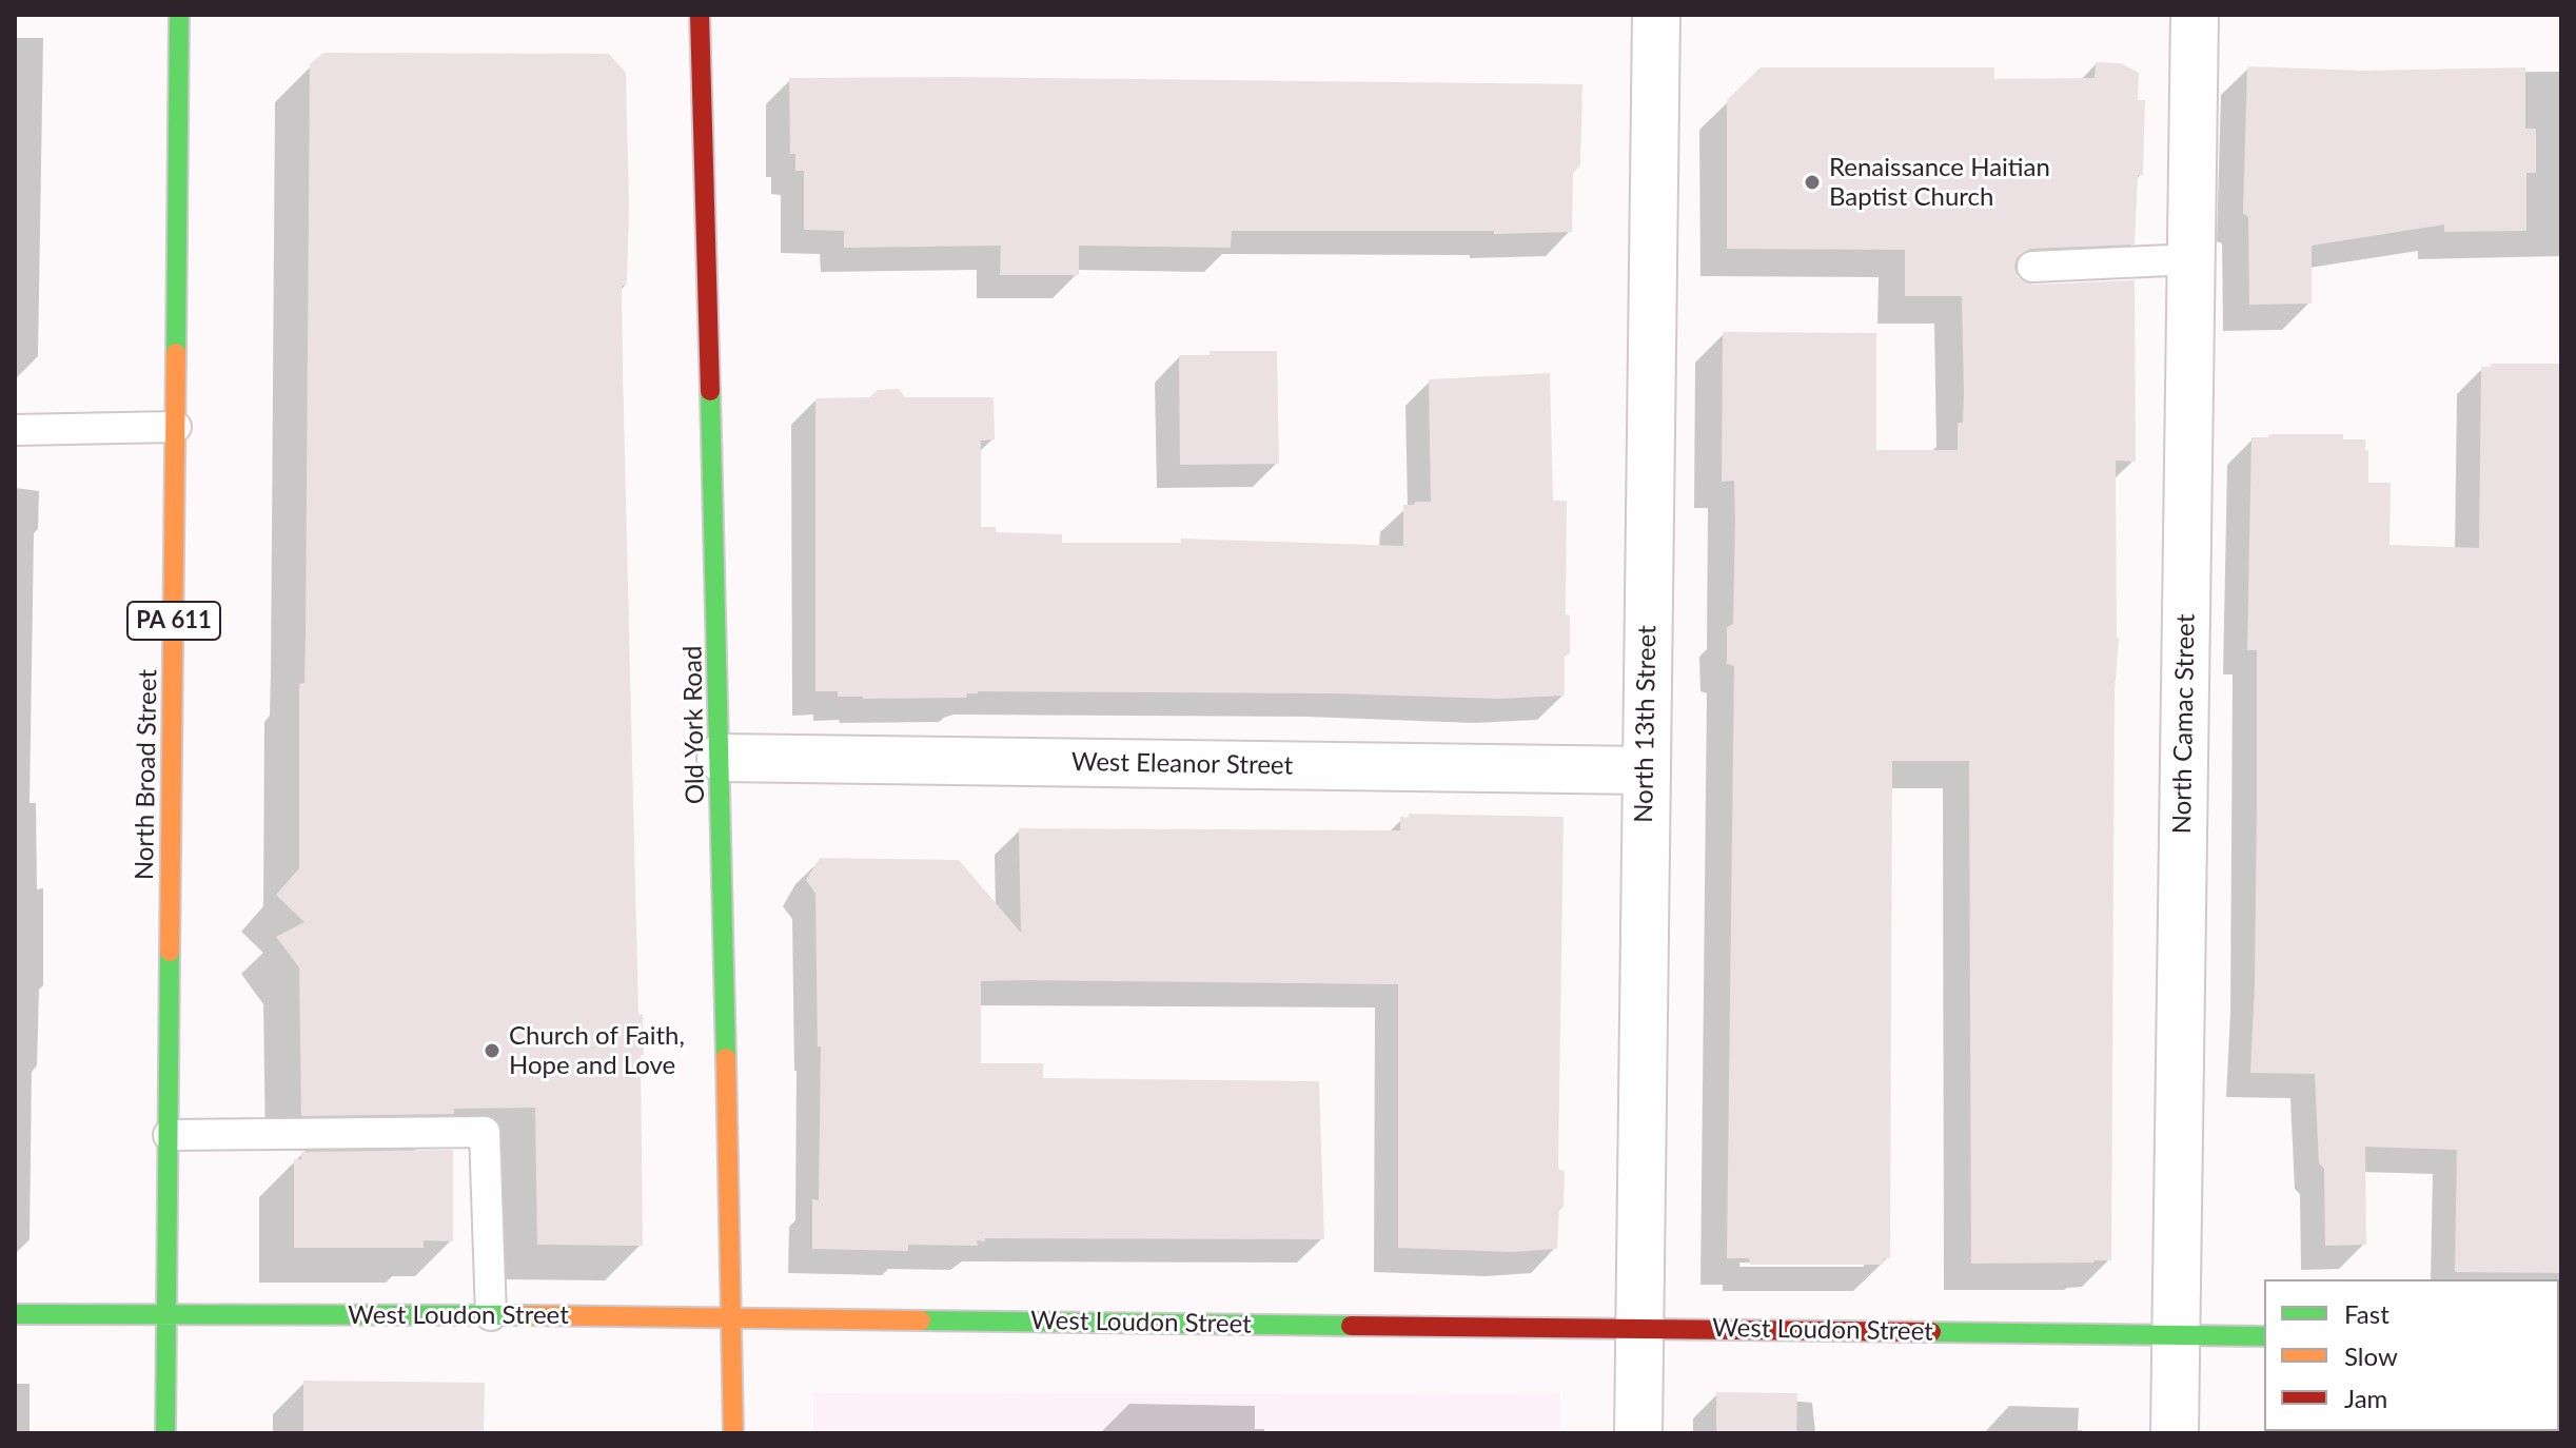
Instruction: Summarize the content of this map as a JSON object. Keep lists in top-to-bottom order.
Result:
{
  "streets": {
    "street": [
      "PA 611",
      "North 13th Street",
      "North Camac Street",
      "Old York Road",
      "West Eleanor Street",
      "North Broad Street",
      "West Loudon Street"
    ]
  },
  "crossings": [
    ["North 13th Street", "West Eleanor Street"],
    ["North 13th Street", "West Loudon Street"],
    ["North Camac Street", "West Loudon Street"],
    ["Old York Road", "West Eleanor Street"],
    ["Old York Road", "West Loudon Street"],
    ["North Broad Street", "West Loudon Street"]
  ],
  "places": ["Renaissance Haitian Baptist Church", "Church of Faith, Hope and Love"],
  "legend": ["Fast", "Slow", "Jam"]
}
